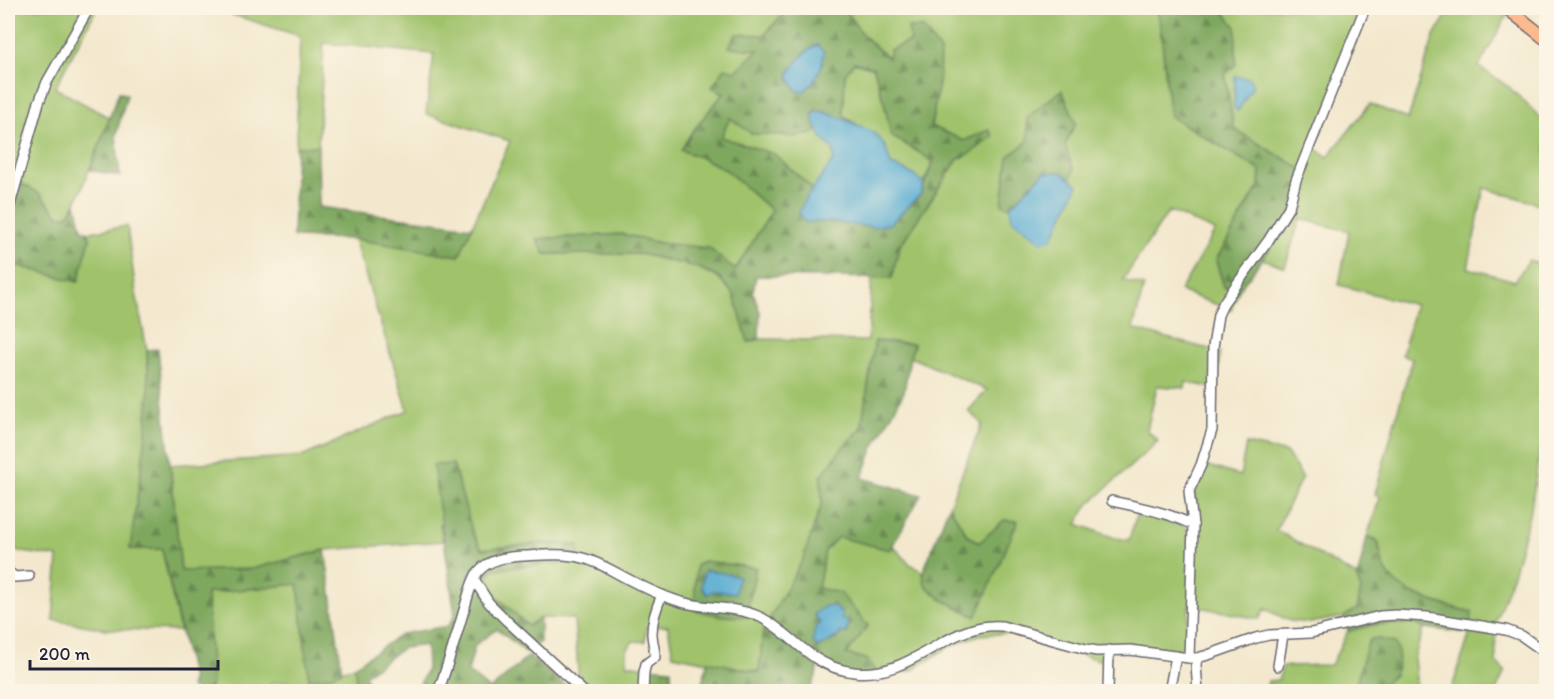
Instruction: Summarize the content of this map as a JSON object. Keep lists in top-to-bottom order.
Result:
{
  "scale_bar": "200 m"
}
